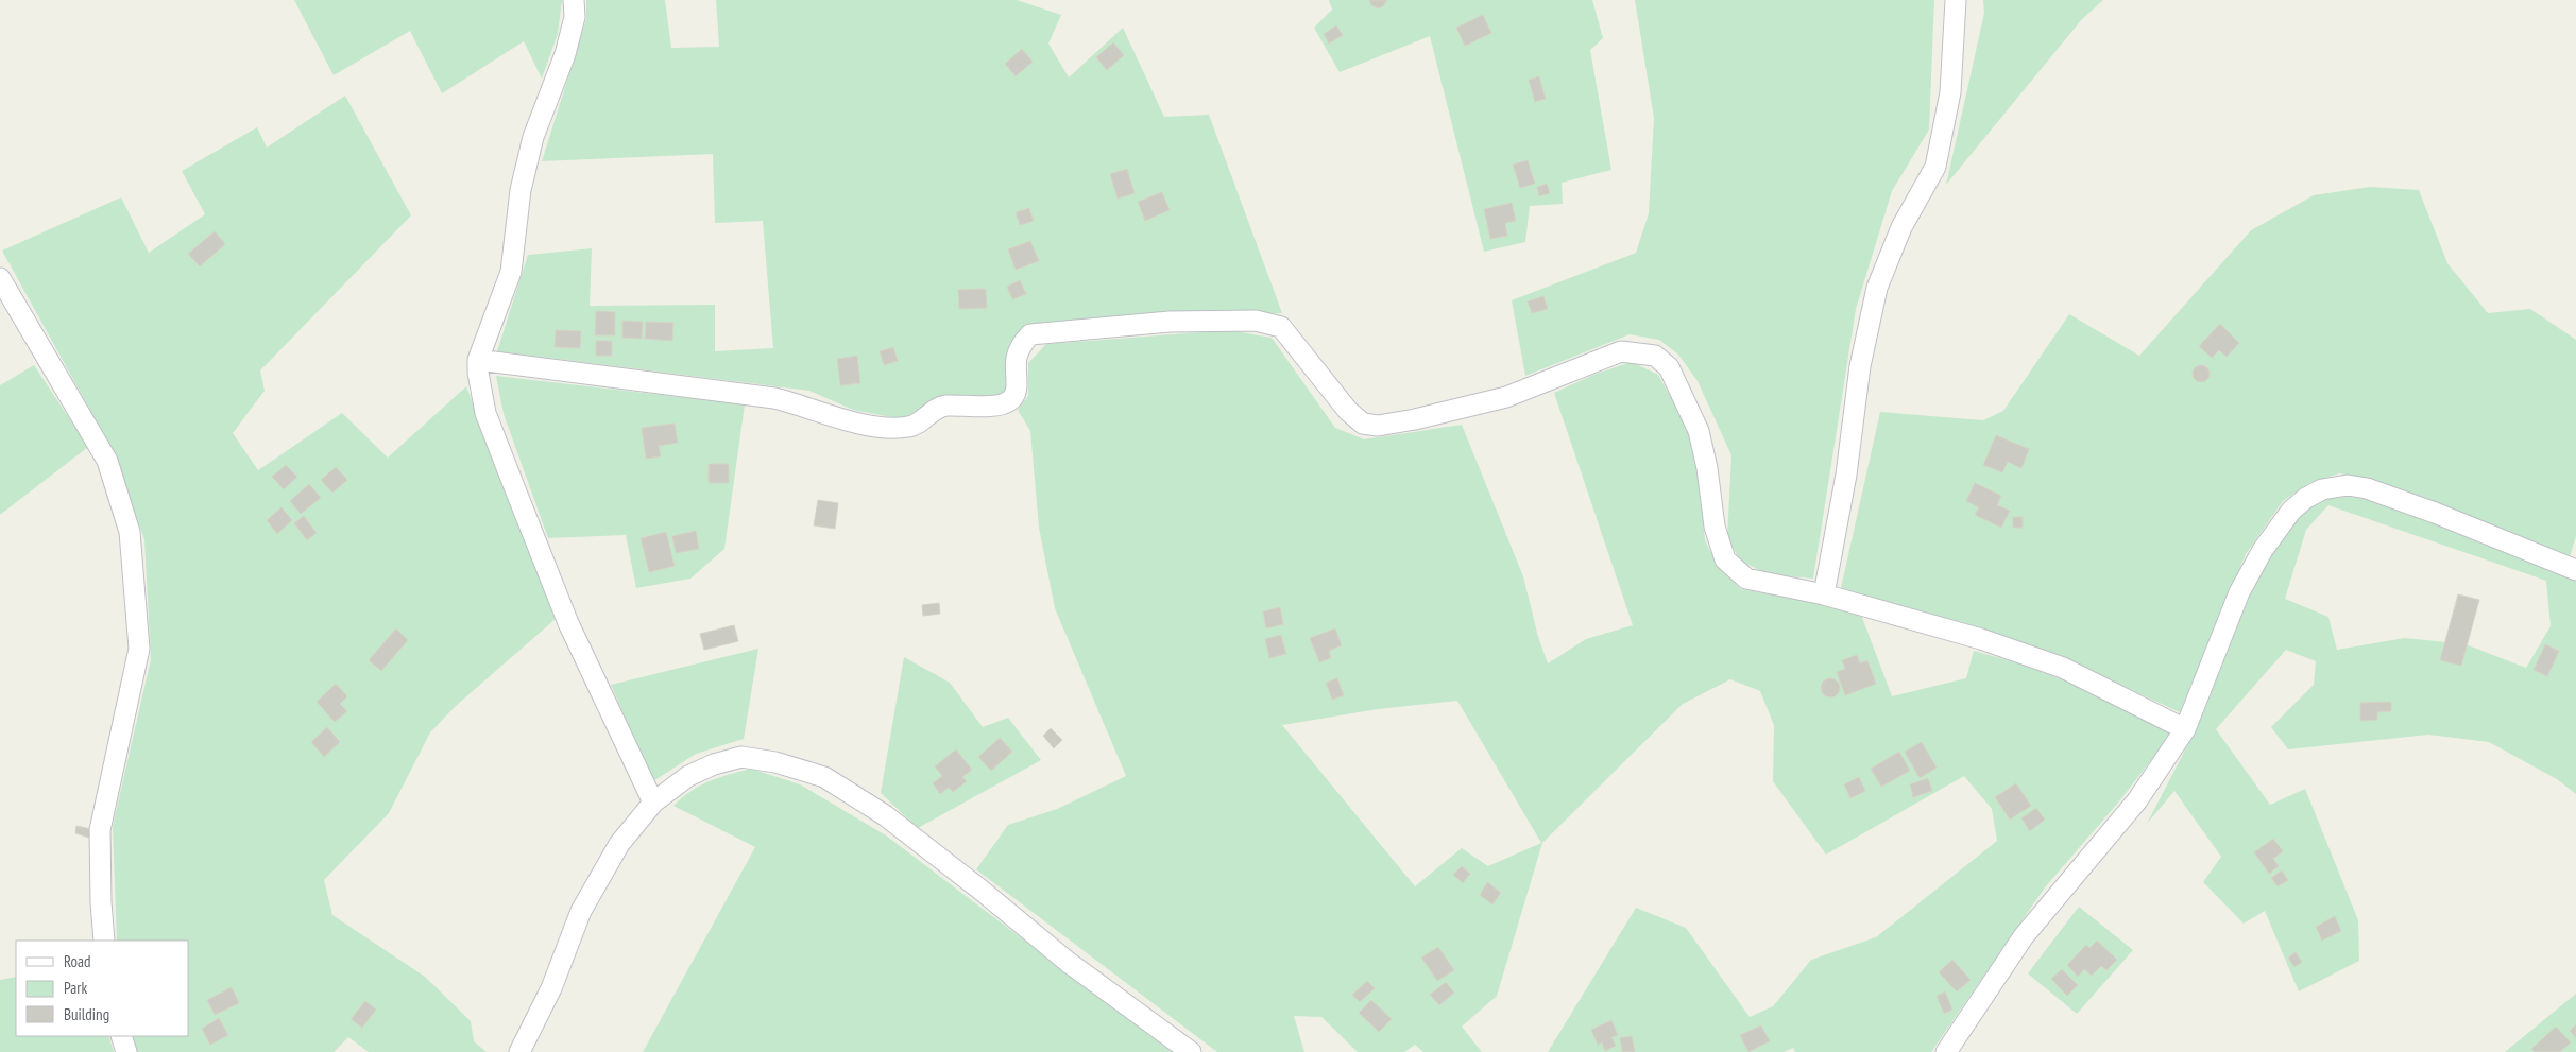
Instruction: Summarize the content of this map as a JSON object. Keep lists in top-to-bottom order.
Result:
{
  "legend": ["Road", "Park", "Building"]
}
